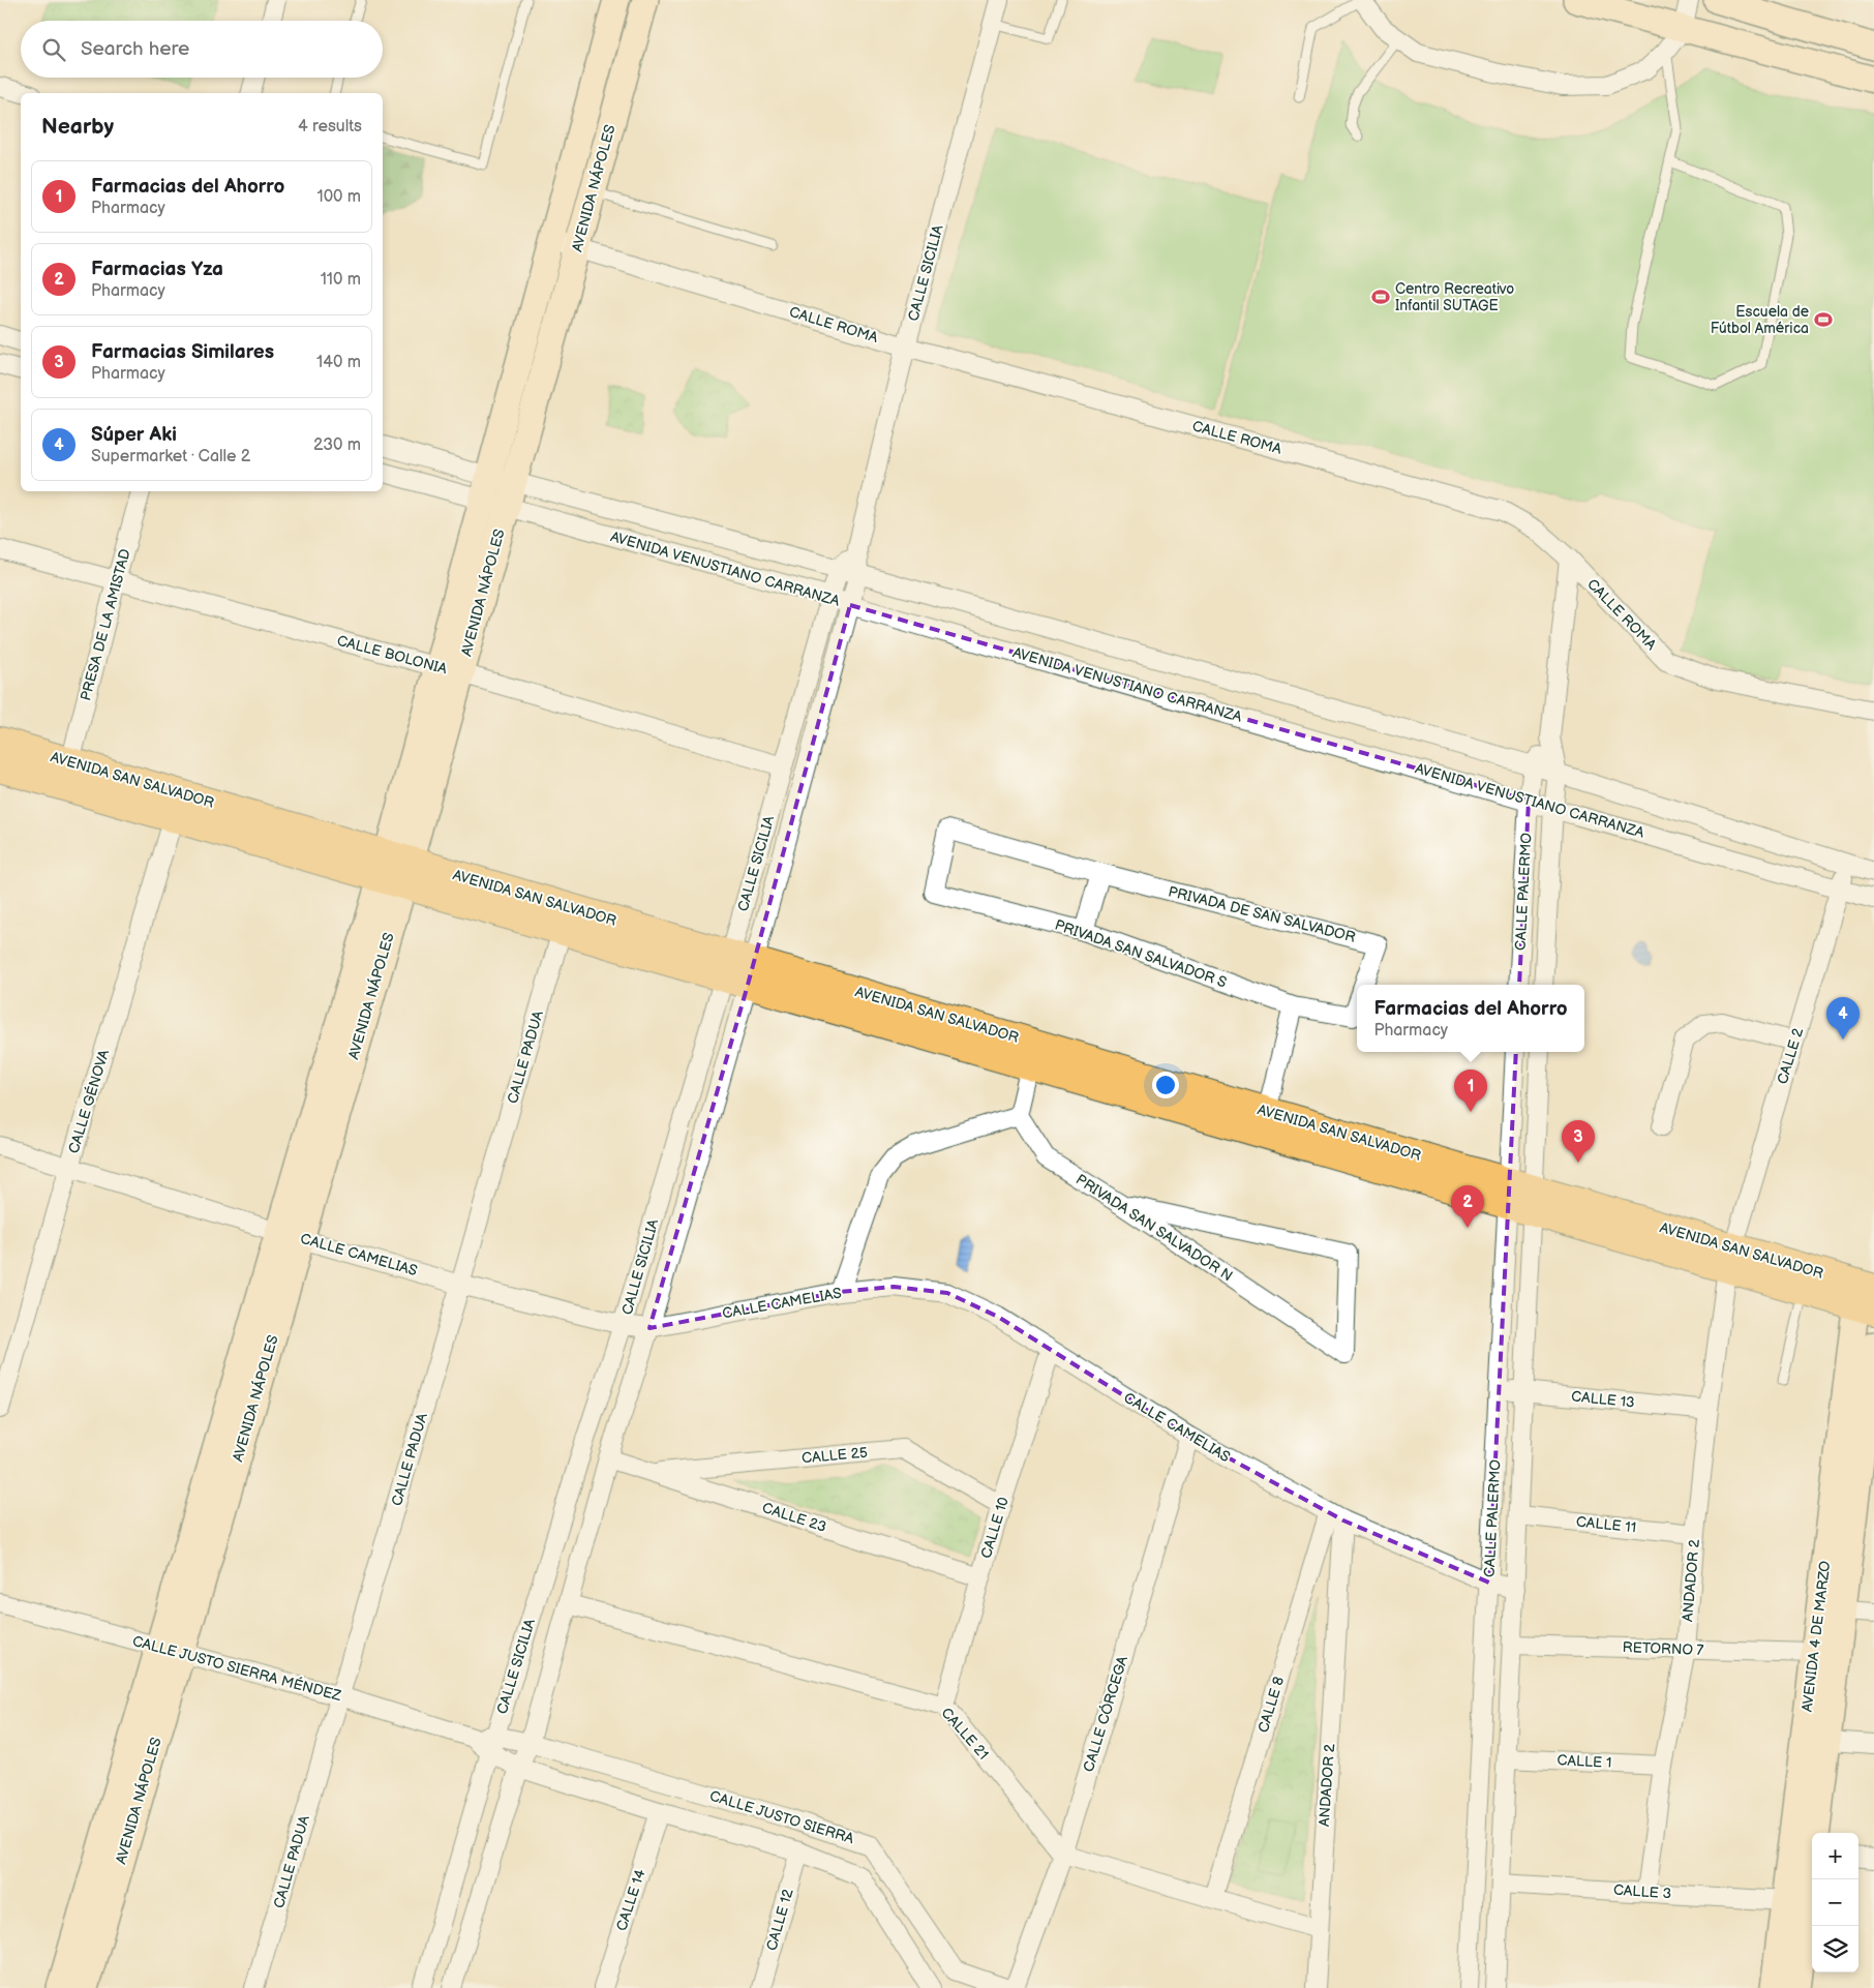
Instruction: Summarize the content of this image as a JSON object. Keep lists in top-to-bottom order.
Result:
{
  "streets": {
    "main road": ["AVENIDA NÁPOLES", "AVENIDA SAN SALVADOR", "AVENIDA 4 DE MARZO"],
    "street": [
      "CALLE SICILIA",
      "CALLE ROMA",
      "AVENIDA VENUSTIANO CARRANZA",
      "PRESA DE LA AMISTAD",
      "CALLE BOLONIA",
      "CALLE PALERMO",
      "PRIVADA DE SAN SALVADOR",
      "PRIVADA SAN SALVADOR S",
      "CALLE 2",
      "CALLE PADUA",
      "CALLE GÉNOVA",
      "PRIVADA SAN SALVADOR N",
      "CALLE CAMELIAS",
      "CALLE 13",
      "CALLE 25",
      "CALLE 23",
      "CALLE 11",
      "CALLE 10",
      "ANDADOR 2",
      "RETORNO 7",
      "CALLE JUSTO SIERRA MÉNDEZ",
      "CALLE 8",
      "CALLE CÓRCEGA",
      "CALLE 21",
      "CALLE 1",
      "CALLE JUSTO SIERRA",
      "CALLE 3",
      "CALLE 14",
      "CALLE 12"
    ]
  },
  "crossings": [
    ["AVENIDA NÁPOLES", "CALLE ROMA"],
    ["AVENIDA NÁPOLES", "AVENIDA VENUSTIANO CARRANZA"],
    ["AVENIDA NÁPOLES", "CALLE BOLONIA"],
    ["AVENIDA NÁPOLES", "AVENIDA SAN SALVADOR"],
    ["AVENIDA NÁPOLES", "CALLE CAMELIAS"],
    ["AVENIDA NÁPOLES", "CALLE JUSTO SIERRA MÉNDEZ"],
    ["CALLE SICILIA", "CALLE ROMA"],
    ["CALLE SICILIA", "AVENIDA VENUSTIANO CARRANZA"],
    ["CALLE SICILIA", "CALLE BOLONIA"],
    ["CALLE SICILIA", "AVENIDA SAN SALVADOR"],
    ["CALLE SICILIA", "CALLE CAMELIAS"],
    ["CALLE SICILIA", "CALLE 23"],
    ["CALLE SICILIA", "CALLE JUSTO SIERRA MÉNDEZ"],
    ["CALLE SICILIA", "CALLE 21"],
    ["CALLE SICILIA", "CALLE JUSTO SIERRA"],
    ["CALLE ROMA", "CALLE PALERMO"],
    ["AVENIDA VENUSTIANO CARRANZA", "CALLE PALERMO"],
    ["AVENIDA VENUSTIANO CARRANZA", "CALLE 2"],
    ["PRESA DE LA AMISTAD", "CALLE BOLONIA"],
    ["PRESA DE LA AMISTAD", "AVENIDA SAN SALVADOR"],
    ["AVENIDA SAN SALVADOR", "CALLE PALERMO"],
    ["AVENIDA SAN SALVADOR", "CALLE 2"],
    ["AVENIDA SAN SALVADOR", "CALLE PADUA"],
    ["AVENIDA SAN SALVADOR", "CALLE GÉNOVA"],
    ["AVENIDA SAN SALVADOR", "ANDADOR 2"],
    ["AVENIDA SAN SALVADOR", "AVENIDA 4 DE MARZO"],
    ["CALLE PALERMO", "CALLE CAMELIAS"],
    ["CALLE PALERMO", "CALLE 13"],
    ["CALLE PALERMO", "CALLE 11"],
    ["CALLE PALERMO", "RETORNO 7"],
    ["CALLE PALERMO", "CALLE 1"],
    ["CALLE PALERMO", "CALLE 3"],
    ["PRIVADA DE SAN SALVADOR", "PRIVADA SAN SALVADOR S"],
    ["CALLE 2", "ANDADOR 2"],
    ["CALLE PADUA", "CALLE CAMELIAS"],
    ["CALLE PADUA", "CALLE JUSTO SIERRA MÉNDEZ"],
    ["CALLE GÉNOVA", "CALLE CAMELIAS"],
    ["CALLE CAMELIAS", "CALLE 10"],
    ["CALLE CAMELIAS", "ANDADOR 2"],
    ["CALLE CAMELIAS", "CALLE 8"],
    ["CALLE CAMELIAS", "CALLE CÓRCEGA"],
    ["CALLE 13", "ANDADOR 2"],
    ["CALLE 25", "CALLE 23"],
    ["CALLE 25", "CALLE 10"],
    ["CALLE 23", "CALLE 10"],
    ["CALLE 11", "ANDADOR 2"],
    ["CALLE 10", "CALLE 21"],
    ["ANDADOR 2", "RETORNO 7"],
    ["ANDADOR 2", "CALLE 8"],
    ["ANDADOR 2", "CALLE 1"],
    ["ANDADOR 2", "CALLE 3"],
    ["AVENIDA 4 DE MARZO", "RETORNO 7"],
    ["AVENIDA 4 DE MARZO", "CALLE 3"],
    ["CALLE JUSTO SIERRA MÉNDEZ", "CALLE JUSTO SIERRA"],
    ["CALLE CÓRCEGA", "CALLE 21"],
    ["CALLE JUSTO SIERRA", "CALLE 14"],
    ["CALLE JUSTO SIERRA", "CALLE 12"]
  ],
  "places": {
    "sports": ["Centro Recreativo Infantil SUTAGE", "Escuela de Fútbol América"]
  },
  "page": {
    "search": "Search here",
    "heading": ["Nearby", "4 results"],
    "list": [
      {
        "mark": "1",
        "name": "Farmacias del Ahorro",
        "note": "Pharmacy",
        "value": "100 m"
      },
      {
        "mark": "2",
        "name": "Farmacias Yza",
        "note": "Pharmacy",
        "value": "110 m"
      },
      {
        "mark": "3",
        "name": "Farmacias Similares",
        "note": "Pharmacy",
        "value": "140 m"
      },
      {
        "mark": "4",
        "name": "Súper Aki",
        "note": "Supermarket · Calle 2",
        "value": "230 m"
      }
    ],
    "popup": ["Farmacias del Ahorro", "Pharmacy"],
    "pins": [
      "4",
      "1",
      "3",
      "2"
    ],
    "map_buttons": ["+", "−"]
  }
}
